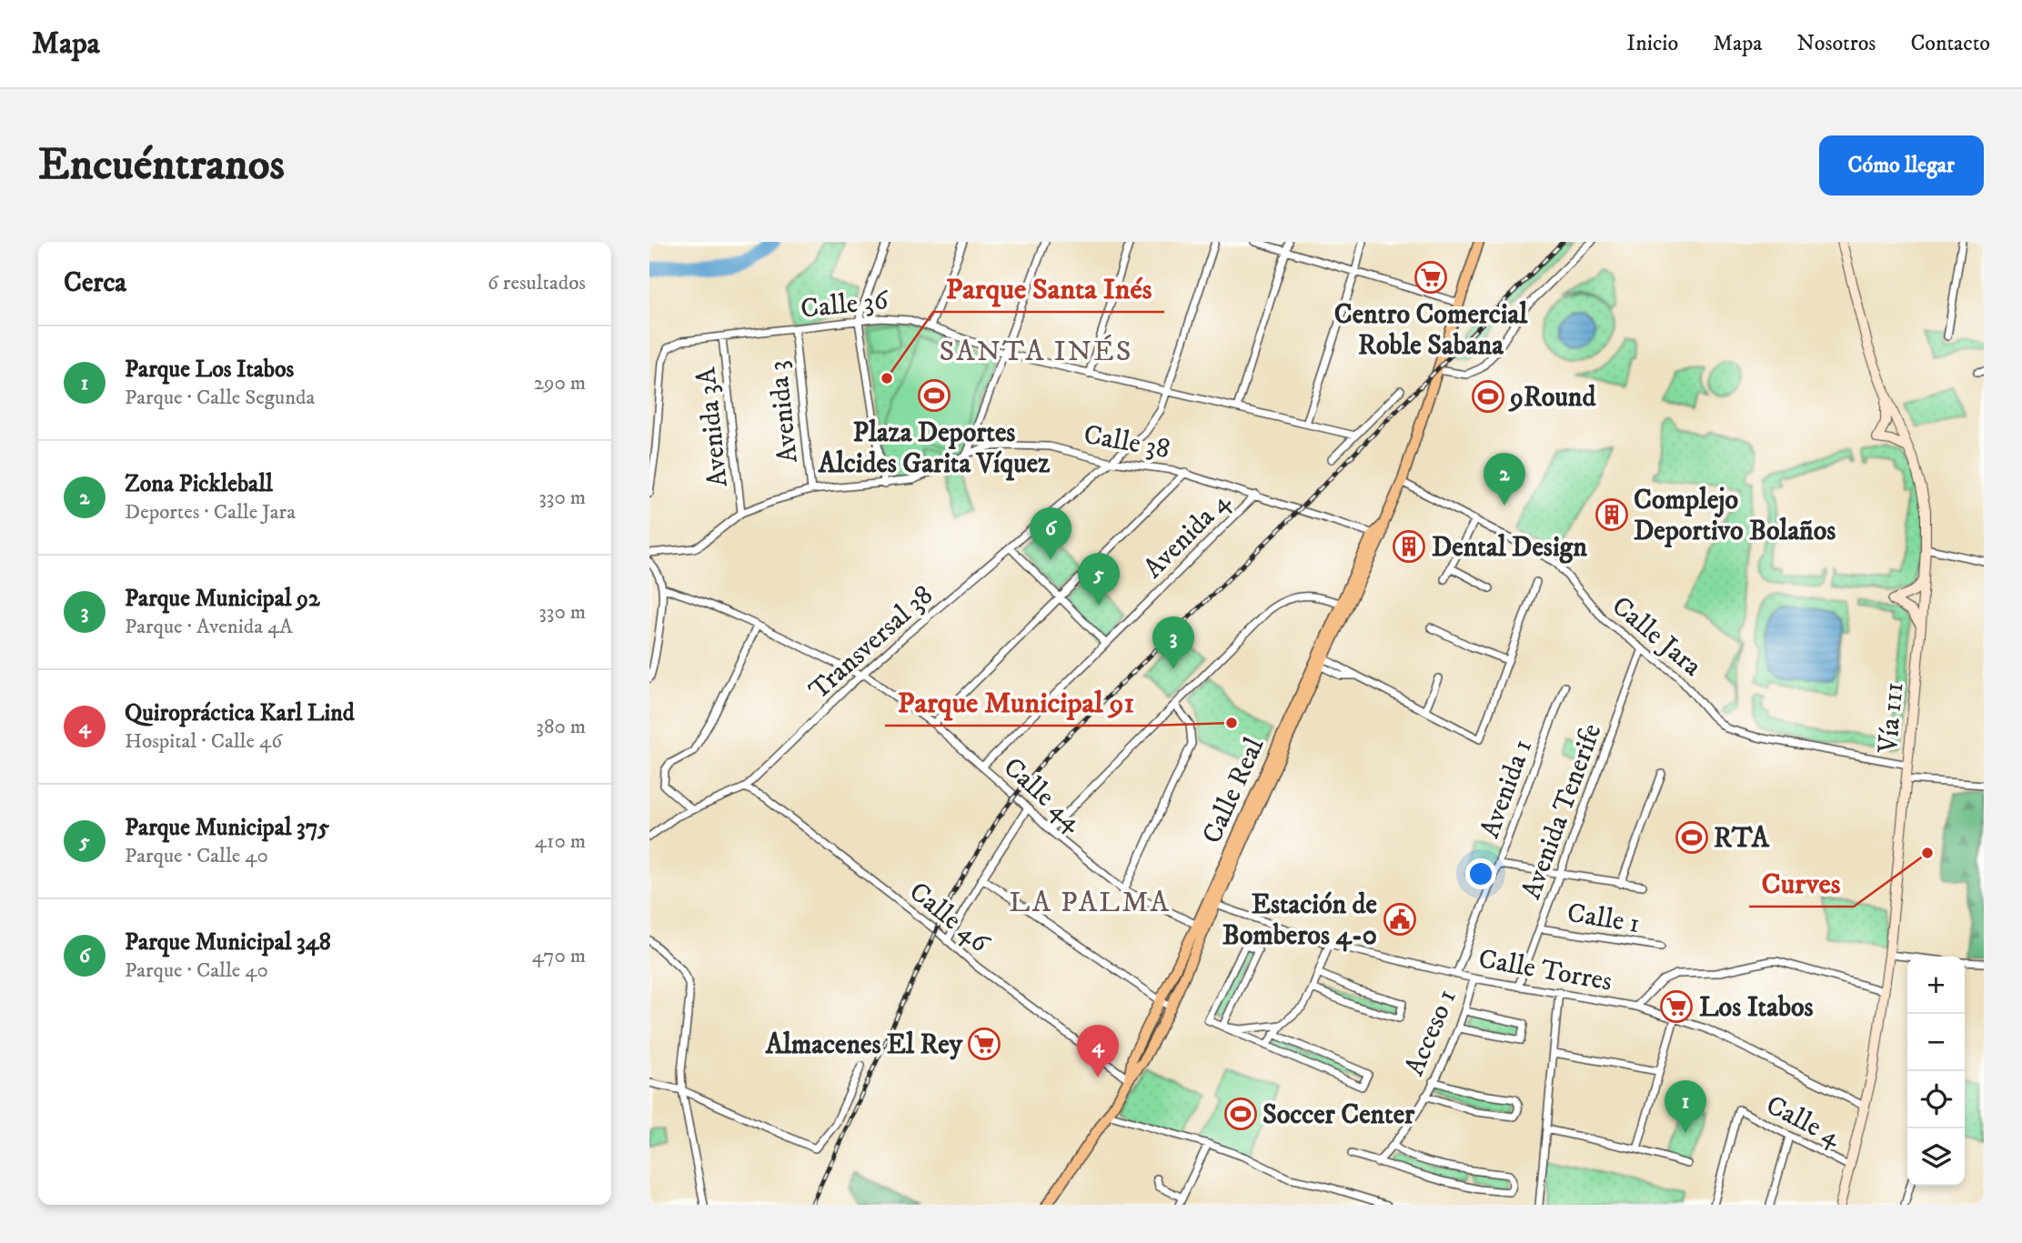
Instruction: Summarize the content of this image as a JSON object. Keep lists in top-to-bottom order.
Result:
{
  "streets": {
    "main road": ["Vía 111", "Calle Real"],
    "street": [
      "Calle 36",
      "Avenida 3",
      "Avenida 3A",
      "Calle 38",
      "Avenida 4",
      "Calle Jara",
      "Transversal 38",
      "Avenida 1",
      "Calle 44",
      "Avenida Tenerife",
      "Calle 46",
      "Calle 1",
      "Calle Torres",
      "Acceso 1",
      "Calle 4"
    ]
  },
  "crossings": [
    ["Calle 36", "Avenida 3"],
    ["Calle 36", "Avenida 3A"],
    ["Calle 36", "Transversal 38"],
    ["Avenida 3", "Calle 38"],
    ["Avenida 3A", "Calle 38"],
    ["Calle 38", "Avenida 4"],
    ["Calle 38", "Transversal 38"],
    ["Calle 38", "Calle Real"],
    ["Avenida 4", "Calle 44"],
    ["Calle Jara", "Vía 111"],
    ["Calle Jara", "Calle Real"],
    ["Calle Jara", "Avenida Tenerife"],
    ["Transversal 38", "Calle 44"],
    ["Transversal 38", "Calle 46"],
    ["Vía 111", "Calle Torres"],
    ["Vía 111", "Calle 4"],
    ["Avenida 1", "Calle Torres"],
    ["Calle Real", "Calle 44"],
    ["Calle Real", "Calle 46"],
    ["Calle Real", "Calle Torres"],
    ["Avenida Tenerife", "Calle 1"],
    ["Avenida Tenerife", "Calle Torres"],
    ["Calle Torres", "Acceso 1"]
  ],
  "districts": ["SANTA INÉS", "LA PALMA"],
  "places": {
    "supermarket": ["Centro Comercial Roble Sabana", "Los Itabos", "Almacenes El Rey"],
    "other": ["Parque Santa Inés", "Parque Municipal 91", "Curves"],
    "sports": [
      "Plaza Deportes Alcides Garita Víquez",
      "9Round",
      "RTA",
      "Soccer Center"
    ],
    "building": ["Complejo Deportivo Bolaños", "Dental Design"],
    "public building": ["Estación de Bomberos 4-0"]
  },
  "page": {
    "header": "Mapa",
    "nav": [
      "Inicio",
      "Mapa",
      "Nosotros",
      "Contacto"
    ],
    "buttons": "Cómo llegar",
    "title": "Encuéntranos",
    "heading": ["Cerca", "6 resultados"],
    "list": [
      {
        "mark": "1",
        "name": "Parque Los Itabos",
        "note": "Parque · Calle Segunda",
        "value": "290 m"
      },
      {
        "mark": "2",
        "name": "Zona Pickleball",
        "note": "Deportes · Calle Jara",
        "value": "330 m"
      },
      {
        "mark": "3",
        "name": "Parque Municipal 92",
        "note": "Parque · Avenida 4A",
        "value": "330 m"
      },
      {
        "mark": "4",
        "name": "Quiropráctica Karl Lind",
        "note": "Hospital · Calle 46",
        "value": "380 m"
      },
      {
        "mark": "5",
        "name": "Parque Municipal 375",
        "note": "Parque · Calle 40",
        "value": "410 m"
      },
      {
        "mark": "6",
        "name": "Parque Municipal 348",
        "note": "Parque · Calle 40",
        "value": "470 m"
      }
    ],
    "pins": [
      "2",
      "6",
      "5",
      "3",
      "4",
      "1"
    ],
    "map_buttons": ["+", "−"]
  }
}
